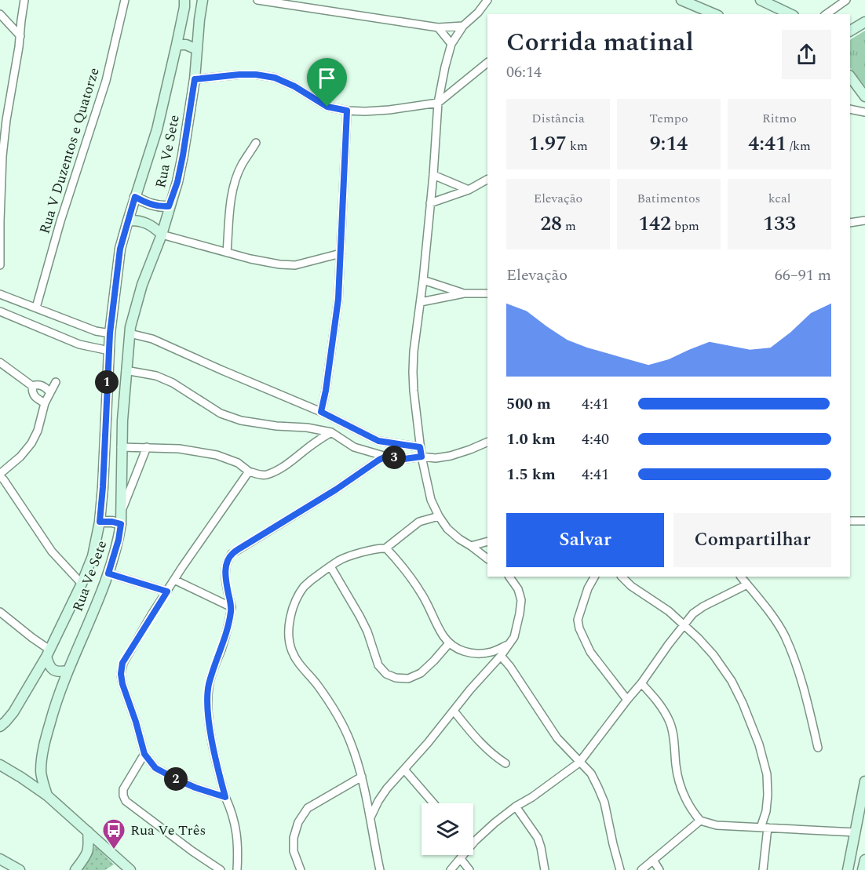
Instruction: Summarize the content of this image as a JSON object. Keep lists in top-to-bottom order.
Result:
{
  "streets": {
    "main road": ["Rua Ve Sete"],
    "street": ["Rua V Duzentos e Quatorze"]
  },
  "places": {
    "bus stop": ["Rua Ve Três"]
  },
  "page": {
    "heading": ["Corrida matinal", "06:14"],
    "stats": [
      ["Distância", "1.97 km"],
      ["Tempo", "9:14"],
      ["Ritmo", "4:41 /km"],
      ["Elevação", "28 m"],
      ["Batimentos", "142 bpm"],
      ["kcal", "133"]
    ],
    "chart": ["Elevação", "66–91 m"],
    "pins": ["1", "3", "2"],
    "list": [
      {
        "name": "500 m",
        "note": "4:41"
      },
      {
        "name": "1.0 km",
        "note": "4:40"
      },
      {
        "name": "1.5 km",
        "note": "4:41"
      }
    ],
    "buttons": ["Salvar", "Compartilhar"]
  }
}
